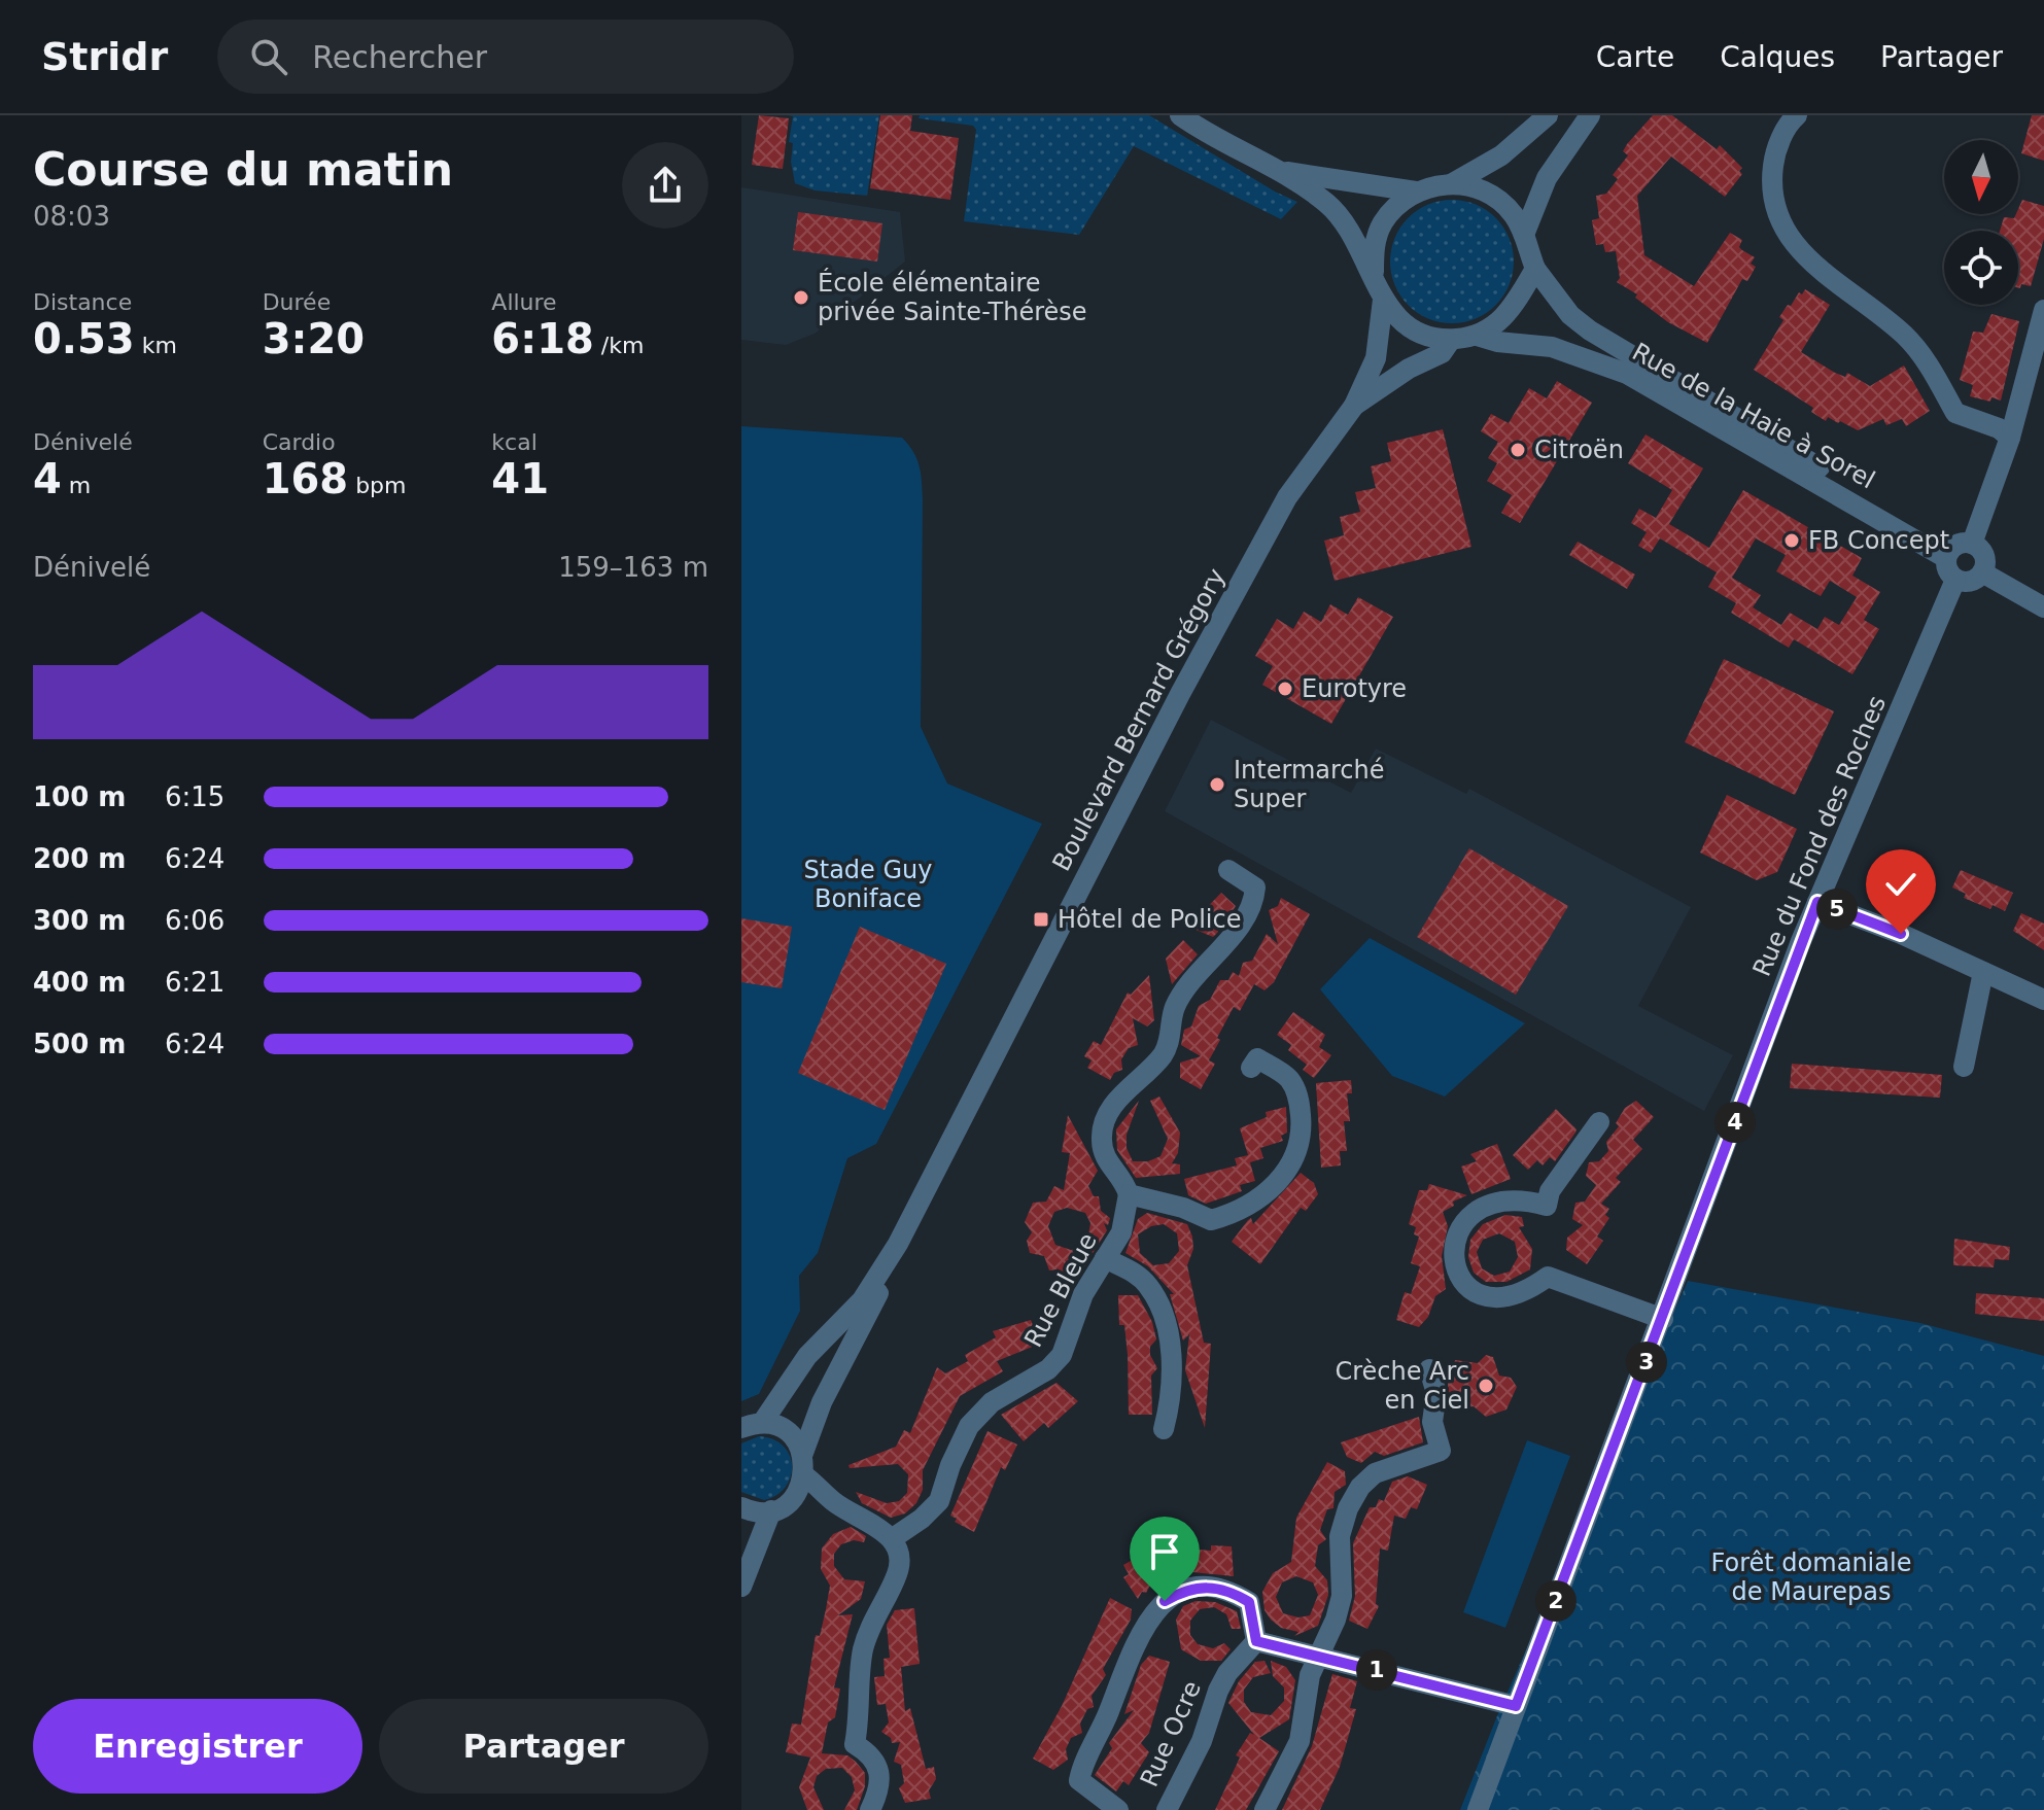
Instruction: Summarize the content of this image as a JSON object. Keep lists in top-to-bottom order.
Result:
{
  "streets": {
    "street": [
      "Rue de la Haie à Sorel",
      "Boulevard Bernard Grégory",
      "Rue du Fond des Roches",
      "Rue Bleue",
      "Rue Ocre"
    ]
  },
  "crossings": [
    ["Rue de la Haie à Sorel", "Boulevard Bernard Grégory"],
    ["Rue de la Haie à Sorel", "Rue du Fond des Roches"]
  ],
  "parks": ["Stade Guy Boniface", "Forêt domaniale de Maurepas"],
  "places": {
    "other": [
      "École élémentaire privée Sainte-Thérèse",
      "Citroën",
      "FB Concept",
      "Eurotyre",
      "Intermarché Super",
      "Crèche Arc en Ciel"
    ],
    "transit": ["Hôtel de Police"]
  },
  "north": "bottom",
  "page": {
    "header": "Stridr",
    "search": "Rechercher",
    "nav": ["Carte", "Calques", "Partager"],
    "heading": ["Course du matin", "08:03"],
    "stats": [
      ["Distance", "0.53 km"],
      ["Durée", "3:20"],
      ["Allure", "6:18 /km"],
      ["Dénivelé", "4 m"],
      ["Cardio", "168 bpm"],
      ["kcal", "41"]
    ],
    "chart": ["Dénivelé", "159–163 m"],
    "list": [
      {
        "name": "100 m",
        "note": "6:15"
      },
      {
        "name": "200 m",
        "note": "6:24"
      },
      {
        "name": "300 m",
        "note": "6:06"
      },
      {
        "name": "400 m",
        "note": "6:21"
      },
      {
        "name": "500 m",
        "note": "6:24"
      }
    ],
    "pins": [
      "5",
      "4",
      "3",
      "2",
      "1"
    ],
    "buttons": ["Enregistrer", "Partager"]
  }
}
